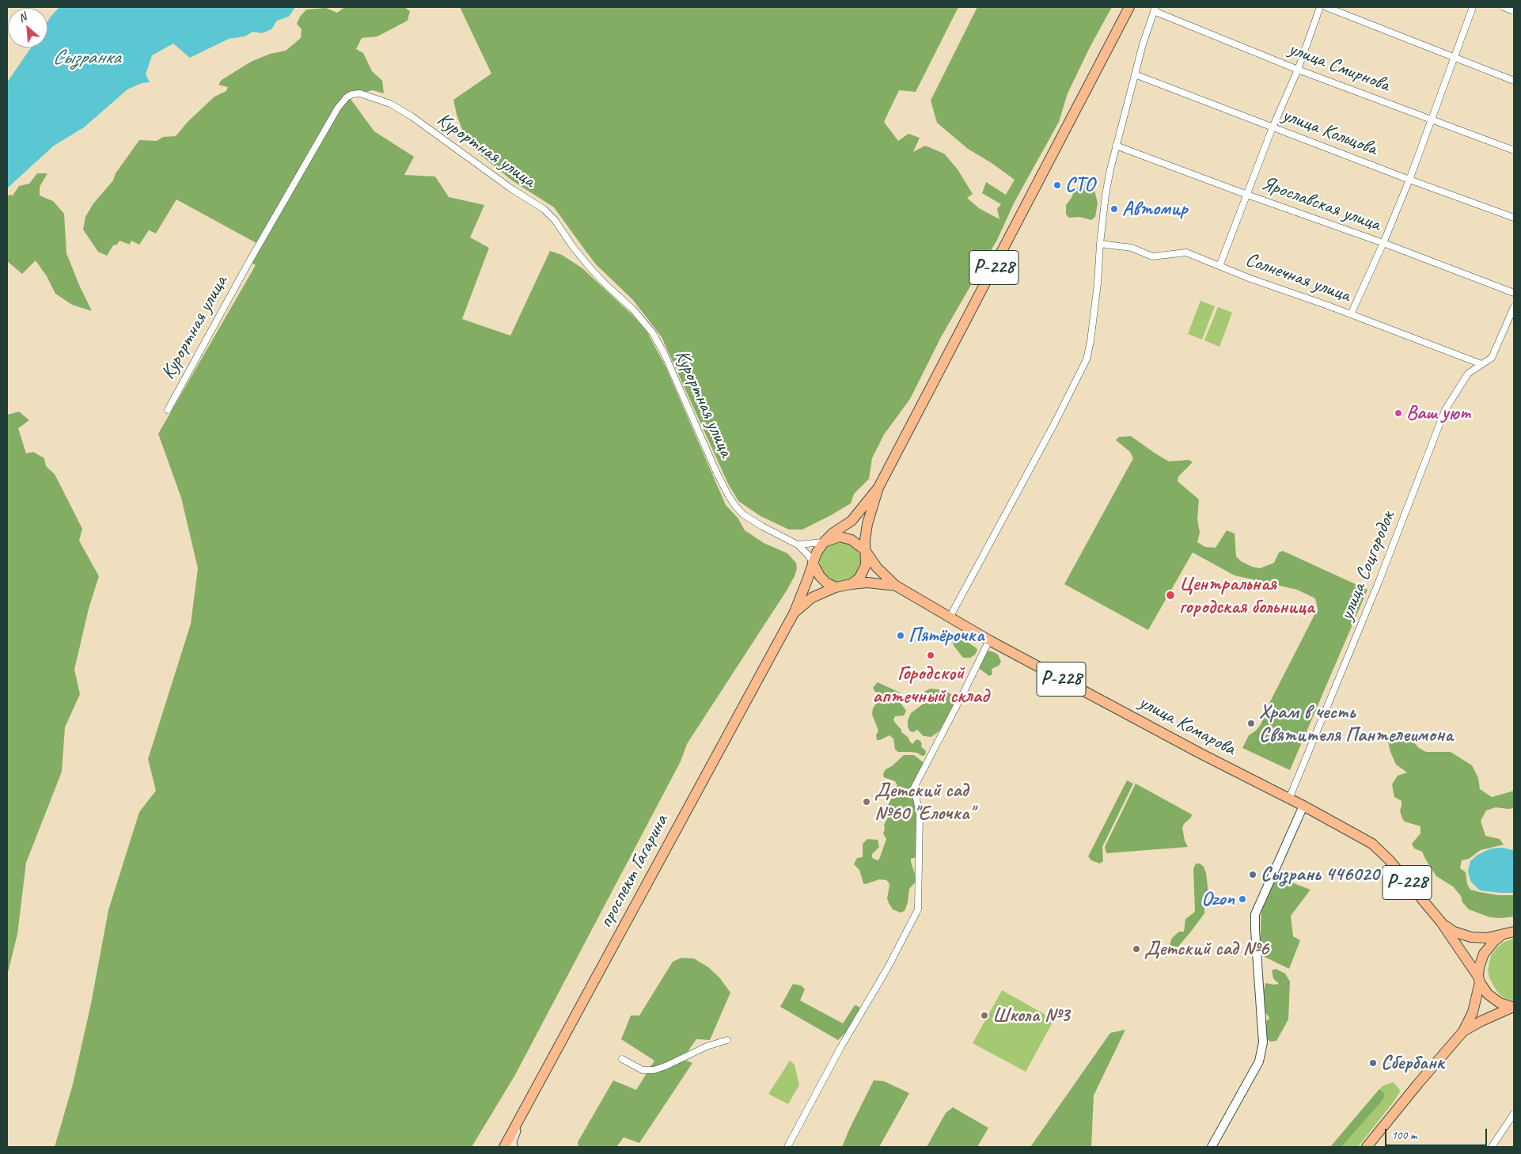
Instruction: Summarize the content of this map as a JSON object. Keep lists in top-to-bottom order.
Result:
{
  "streets": {
    "main road": ["Р-228", "улица Комарова", "проспект Гагарина"],
    "street": [
      "улица Смирнова",
      "улица Кольцова",
      "Курортная улица",
      "Ярославская улица",
      "Солнечная улица",
      "улица Соцгородок"
    ]
  },
  "crossings": [
    ["Курортная улица", "Р-228"],
    ["Курортная улица", "проспект Гагарина"],
    ["Р-228", "улица Комарова"],
    ["Р-228", "проспект Гагарина"],
    ["Солнечная улица", "улица Соцгородок"],
    ["улица Соцгородок", "улица Комарова"]
  ],
  "water": ["Сызранка"],
  "places": [
    "СТО",
    "Автомир",
    "Ваш уют",
    "Центральная городская больница",
    "Пятёрочка",
    "Городской аптечный склад",
    "Храм в честь Святителя Пантелеимона",
    "Детский сад №60 \"Елочка\"",
    "Сызрань 446020",
    "Ozon",
    "Детский сад №6",
    "Школа №3",
    "Сбербанк"
  ],
  "scale_bar": "100 m",
  "north": "top left"
}
